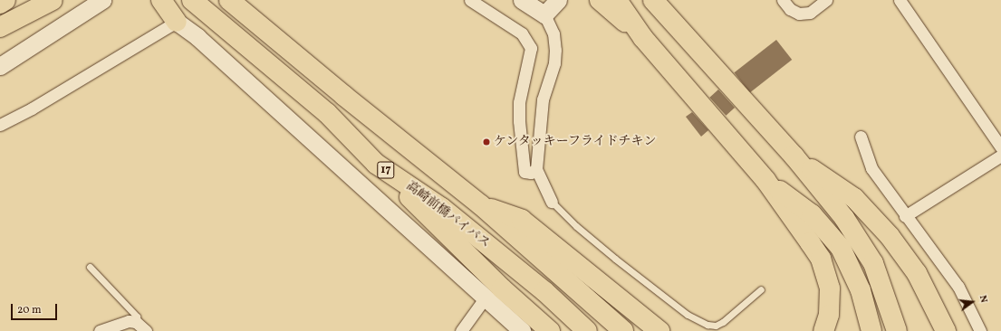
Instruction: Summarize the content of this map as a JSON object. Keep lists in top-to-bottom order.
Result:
{
  "streets": {
    "highway": ["17", "高崎前橋バイパス"]
  },
  "places": ["ケンタッキーフライドチキン"],
  "scale_bar": "20 m",
  "north": "right"
}
